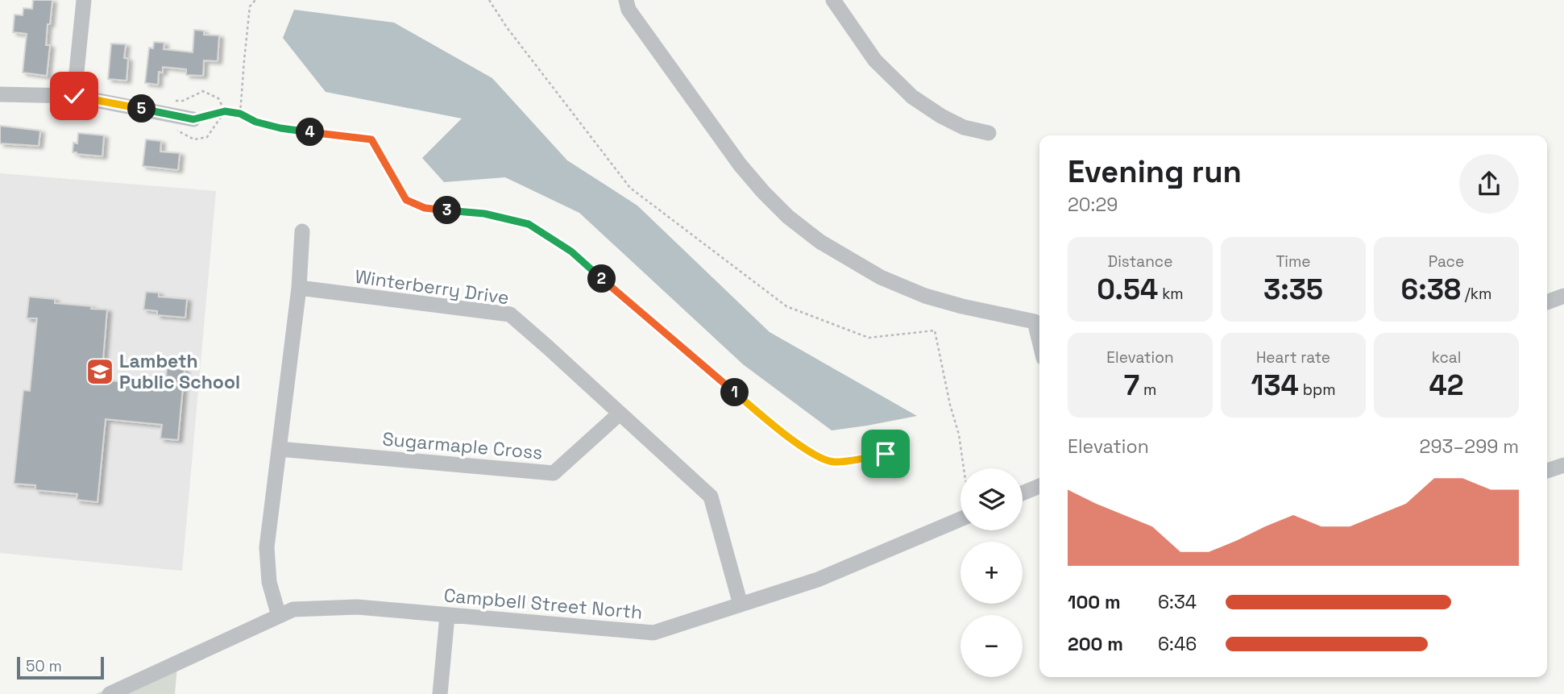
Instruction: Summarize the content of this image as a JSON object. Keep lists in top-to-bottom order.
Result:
{
  "streets": {
    "street": ["Winterberry Drive", "Sugarmaple Cross", "Campbell Street North"]
  },
  "crossings": [
    ["Winterberry Drive", "Sugarmaple Cross"],
    ["Winterberry Drive", "Campbell Street North"]
  ],
  "places": {
    "school or university": ["Lambeth Public School"]
  },
  "scale_bar": "50 m",
  "page": {
    "pins": [
      "5",
      "4",
      "3",
      "2",
      "1"
    ],
    "heading": ["Evening run", "20:29"],
    "stats": [
      ["Distance", "0.54 km"],
      ["Time", "3:35"],
      ["Pace", "6:38 /km"],
      ["Elevation", "7 m"],
      ["Heart rate", "134 bpm"],
      ["kcal", "42"]
    ],
    "chart": ["Elevation", "293–299 m"],
    "map_buttons": ["+", "−"],
    "list": [
      {
        "name": "100 m",
        "note": "6:34"
      },
      {
        "name": "200 m",
        "note": "6:46"
      }
    ],
    "scale": "50 m"
  }
}
